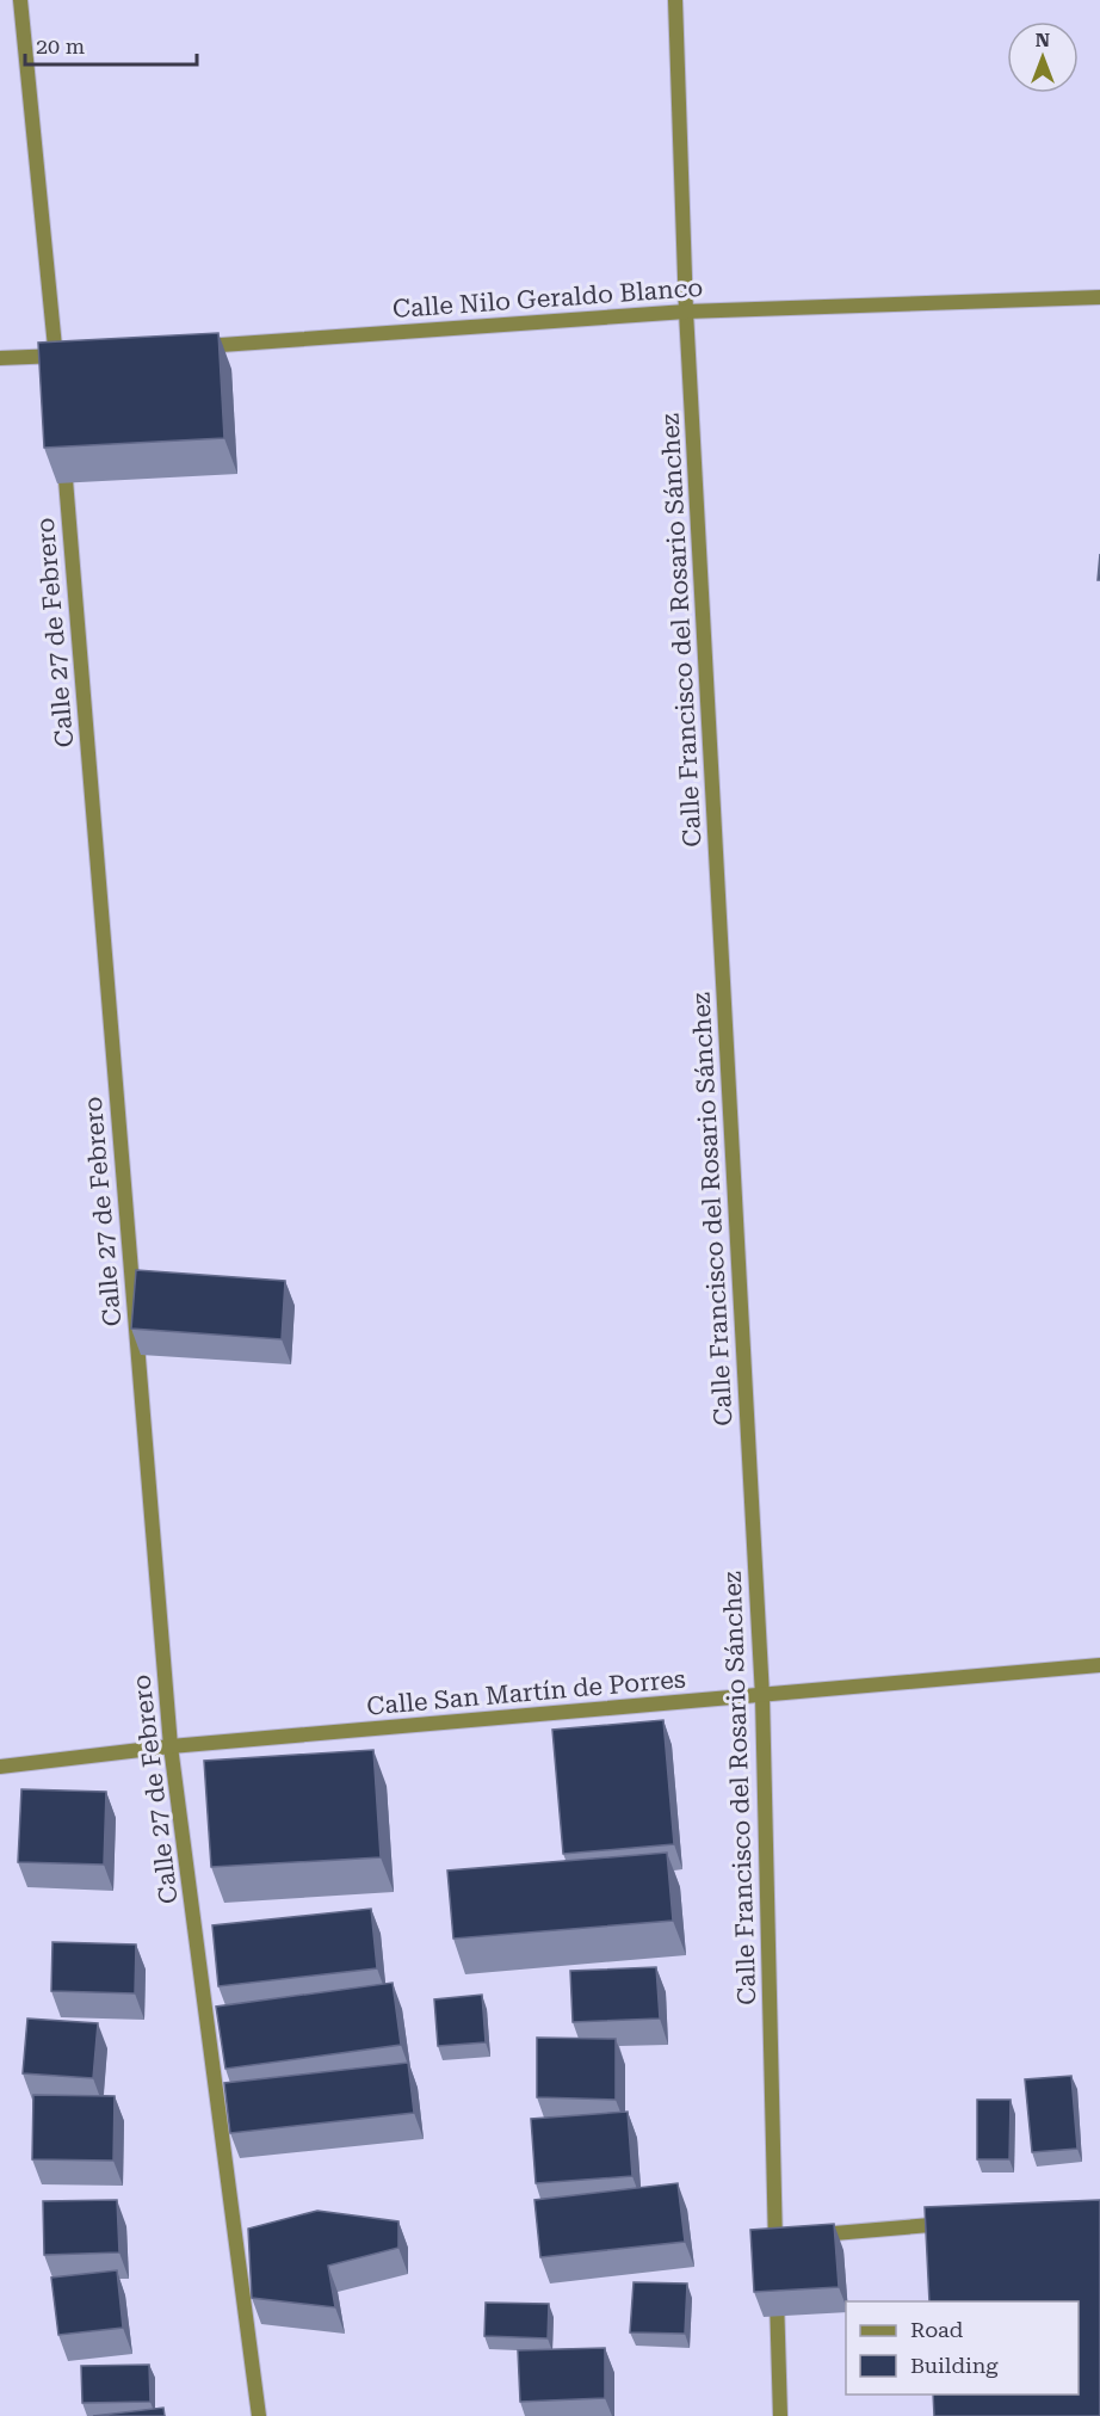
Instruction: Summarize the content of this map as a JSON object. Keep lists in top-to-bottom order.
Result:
{
  "streets": {
    "street": [
      "Calle Nilo Geraldo Blanco",
      "Calle Francisco del Rosario Sánchez",
      "Calle 27 de Febrero",
      "Calle San Martín de Porres"
    ]
  },
  "crossings": [
    ["Calle Nilo Geraldo Blanco", "Calle Francisco del Rosario Sánchez"],
    ["Calle Francisco del Rosario Sánchez", "Calle San Martín de Porres"],
    ["Calle 27 de Febrero", "Calle San Martín de Porres"]
  ],
  "legend": ["Road", "Building"],
  "scale_bar": "20 m",
  "north": "top"
}
